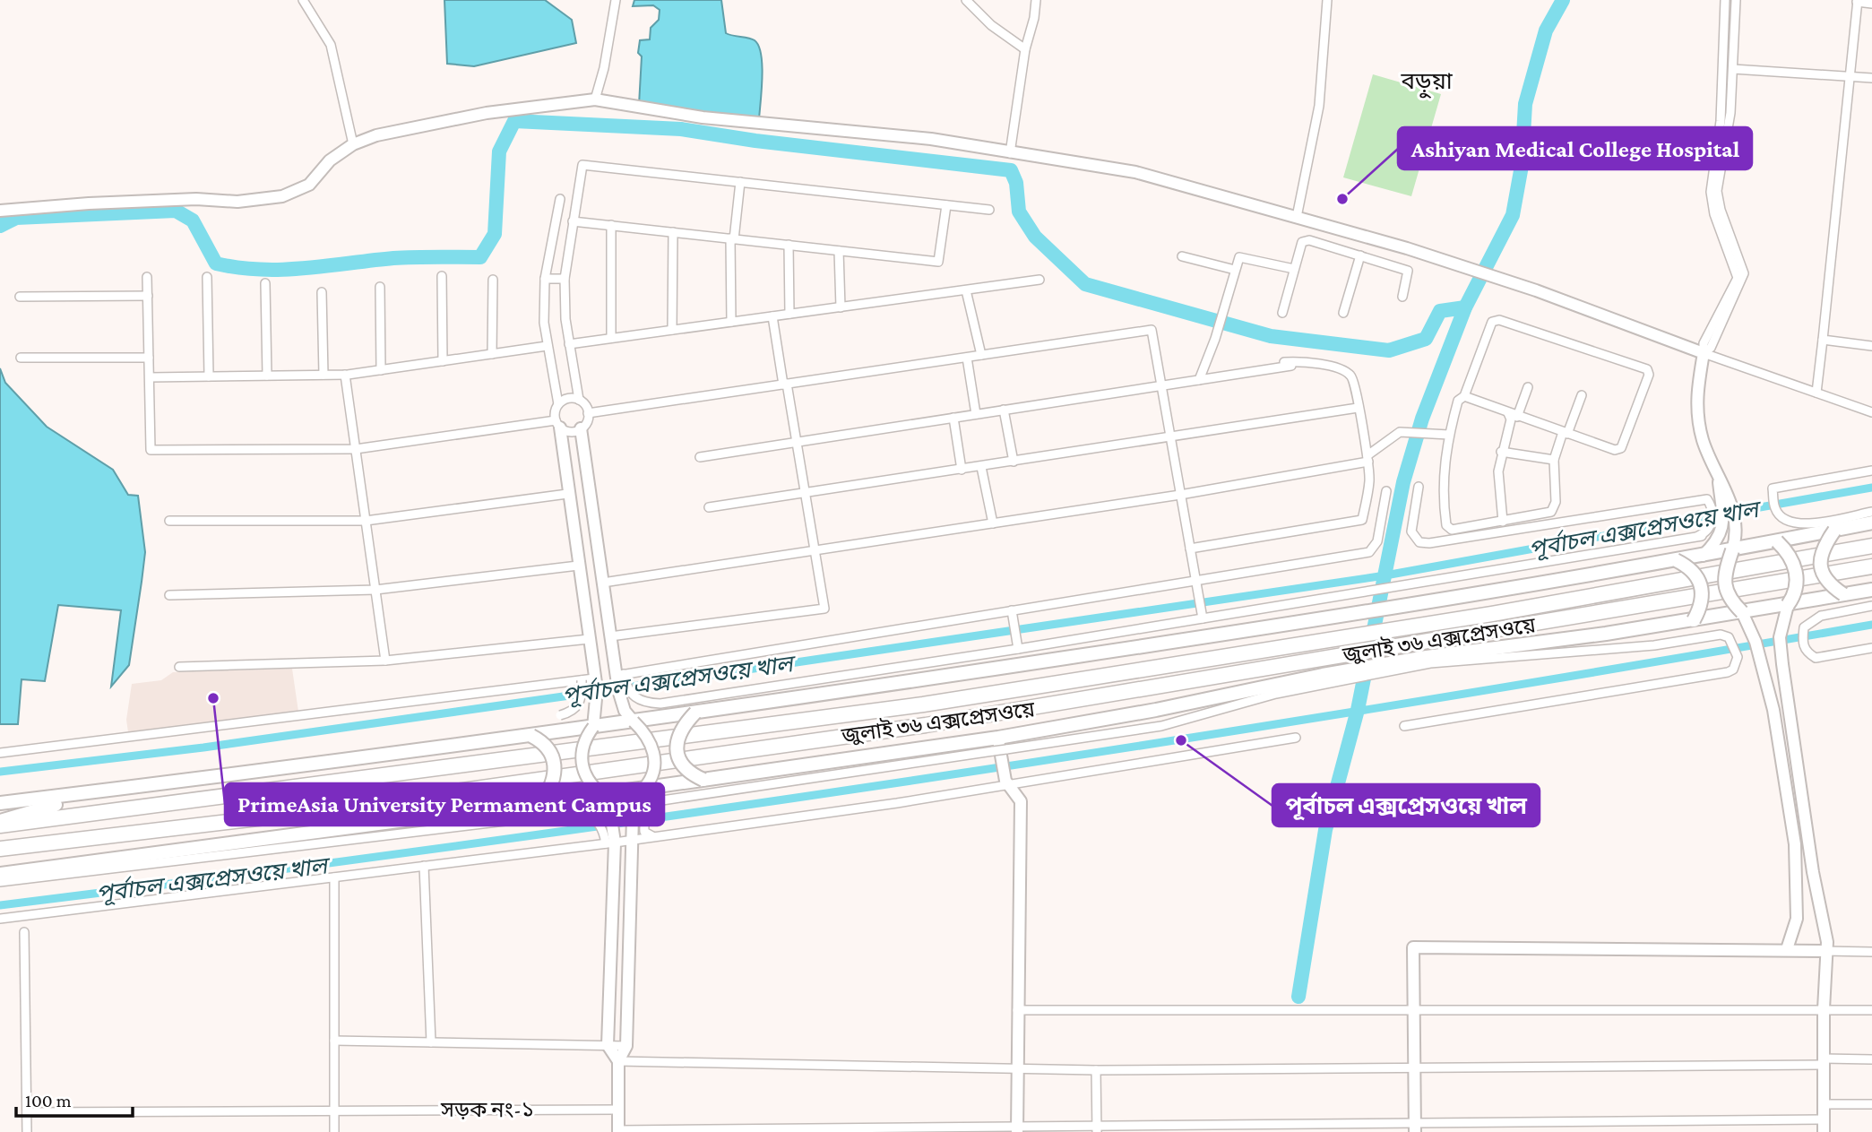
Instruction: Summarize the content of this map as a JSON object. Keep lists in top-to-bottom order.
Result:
{
  "streets": {
    "highway": ["জুলাই ৩৬ এক্সপ্রেসওয়ে"],
    "street": ["সড়ক নং-১"]
  },
  "districts": ["বড়ুয়া"],
  "water": ["পূর্বাচল এক্সপ্রেসওয়ে খাল"],
  "places": ["Ashiyan Medical College Hospital", "PrimeAsia University Permament Campus", "পূর্বাচল এক্সপ্রেসওয়ে খাল"],
  "scale_bar": "100 m"
}
